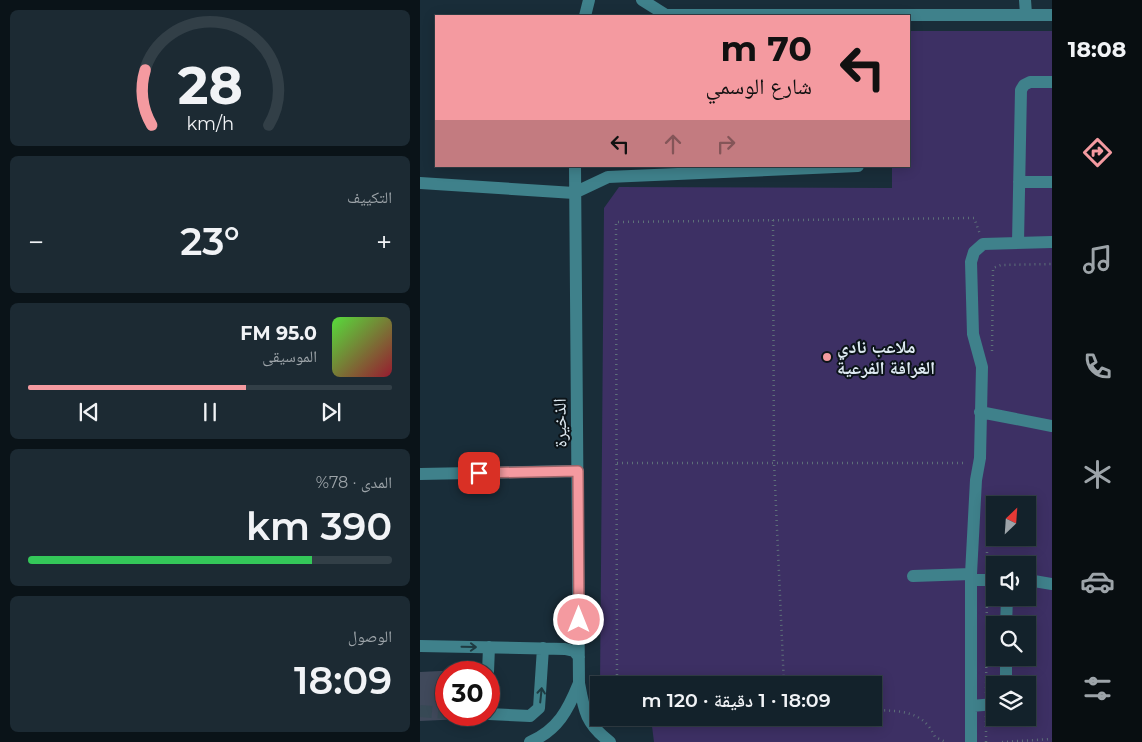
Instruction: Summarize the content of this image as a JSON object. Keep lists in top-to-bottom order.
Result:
{
  "streets": {
    "street": ["الذخيرة"]
  },
  "places": ["ملاعب نادي الغرافة الفرعية"],
  "north": "top right",
  "page": {
    "tabs": "18:08",
    "turn": ["70 m", "شارع الوسمي"],
    "tile": [
      "التكييف",
      ["المدى · 78%", "390 km"],
      ["الوصول", "18:09"]
    ],
    "heat": ["−", "23°", "+"],
    "song": ["95.0 FM", "الموسيقى"],
    "limit": "30",
    "trip": "18:09 · 1 دقيقة · 120 m",
    "gauge": ["28", "km/h"]
  }
}
